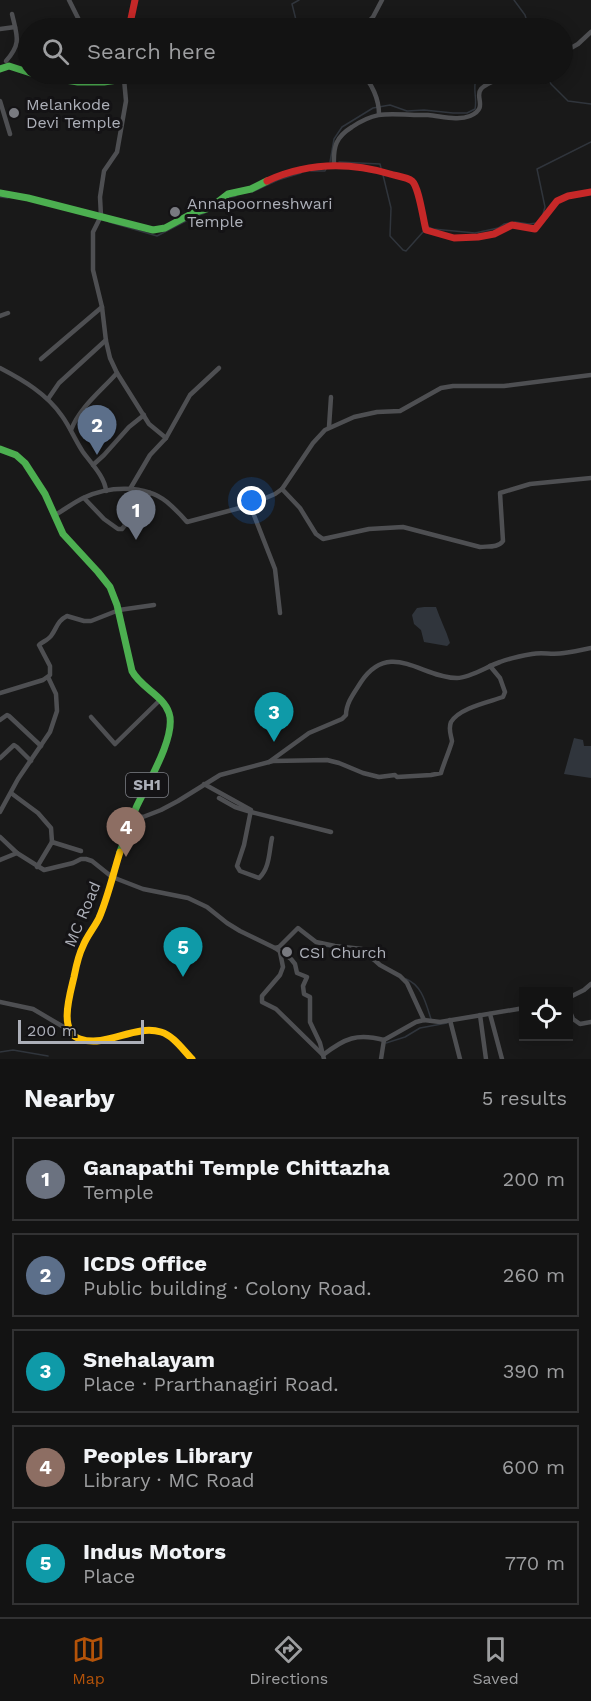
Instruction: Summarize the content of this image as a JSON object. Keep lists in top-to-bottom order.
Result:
{
  "streets": {
    "street": ["SH1", "MC Road"]
  },
  "places": ["Melankode Devi Temple", "Annapoorneshwari Temple", "CSI Church"],
  "scale_bar": "200 m",
  "page": {
    "search": "Search here",
    "pins": [
      "2",
      "1",
      "3",
      "4",
      "5"
    ],
    "scale": "200 m",
    "heading": ["Nearby", "5 results"],
    "list": [
      {
        "mark": "1",
        "name": "Ganapathi Temple Chittazha",
        "note": "Temple",
        "value": "200 m"
      },
      {
        "mark": "2",
        "name": "ICDS Office",
        "note": "Public building · Colony Road.",
        "value": "260 m"
      },
      {
        "mark": "3",
        "name": "Snehalayam",
        "note": "Place · Prarthanagiri Road.",
        "value": "390 m"
      },
      {
        "mark": "4",
        "name": "Peoples Library",
        "note": "Library · MC Road",
        "value": "600 m"
      },
      {
        "mark": "5",
        "name": "Indus Motors",
        "note": "Place",
        "value": "770 m"
      }
    ],
    "nav": ["Map", "Directions", "Saved"]
  }
}
